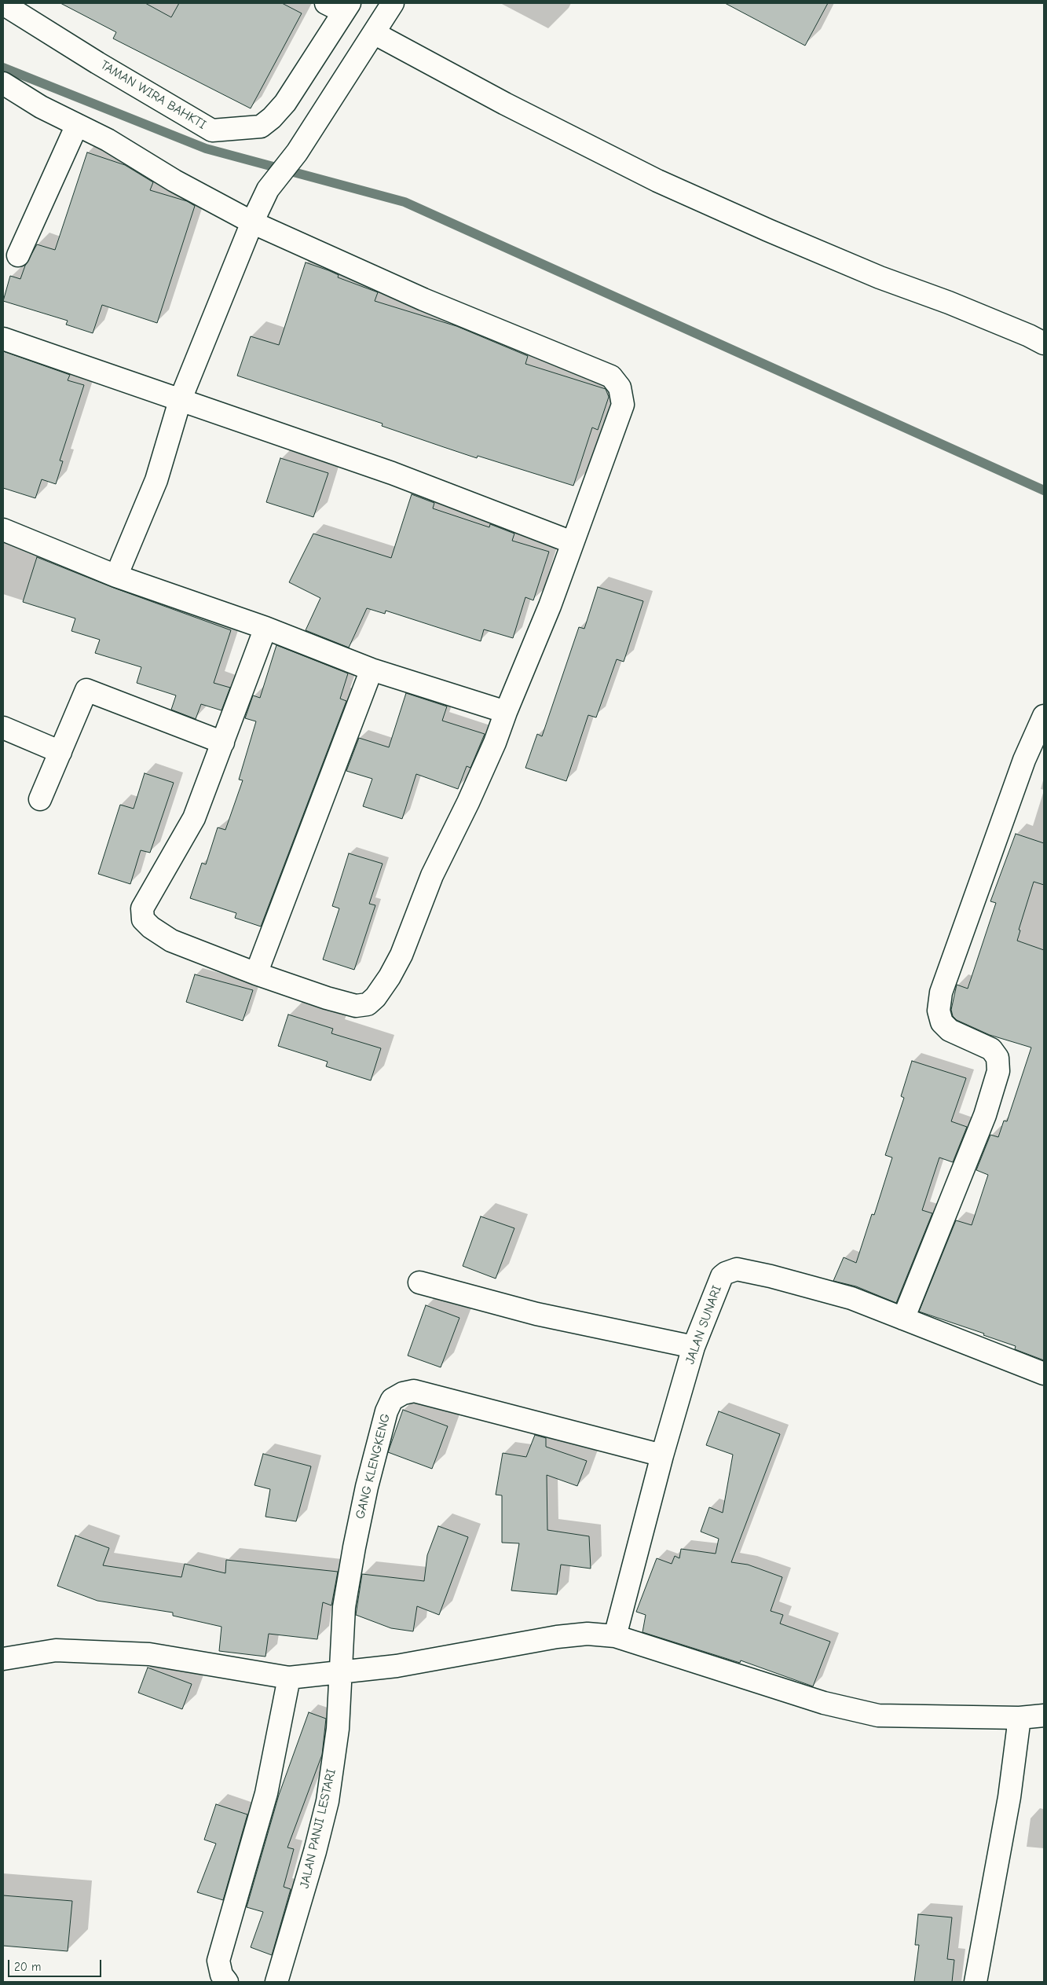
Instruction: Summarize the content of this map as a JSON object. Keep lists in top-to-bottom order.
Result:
{
  "streets": {
    "street": [
      "TAMAN WIRA BAHKTI",
      "JALAN SUNARI",
      "GANG KLENGKENG",
      "JALAN PANJI LESTARI"
    ]
  },
  "crossings": [
    ["JALAN SUNARI", "GANG KLENGKENG"],
    ["GANG KLENGKENG", "JALAN PANJI LESTARI"]
  ],
  "scale_bar": "20 m"
}
